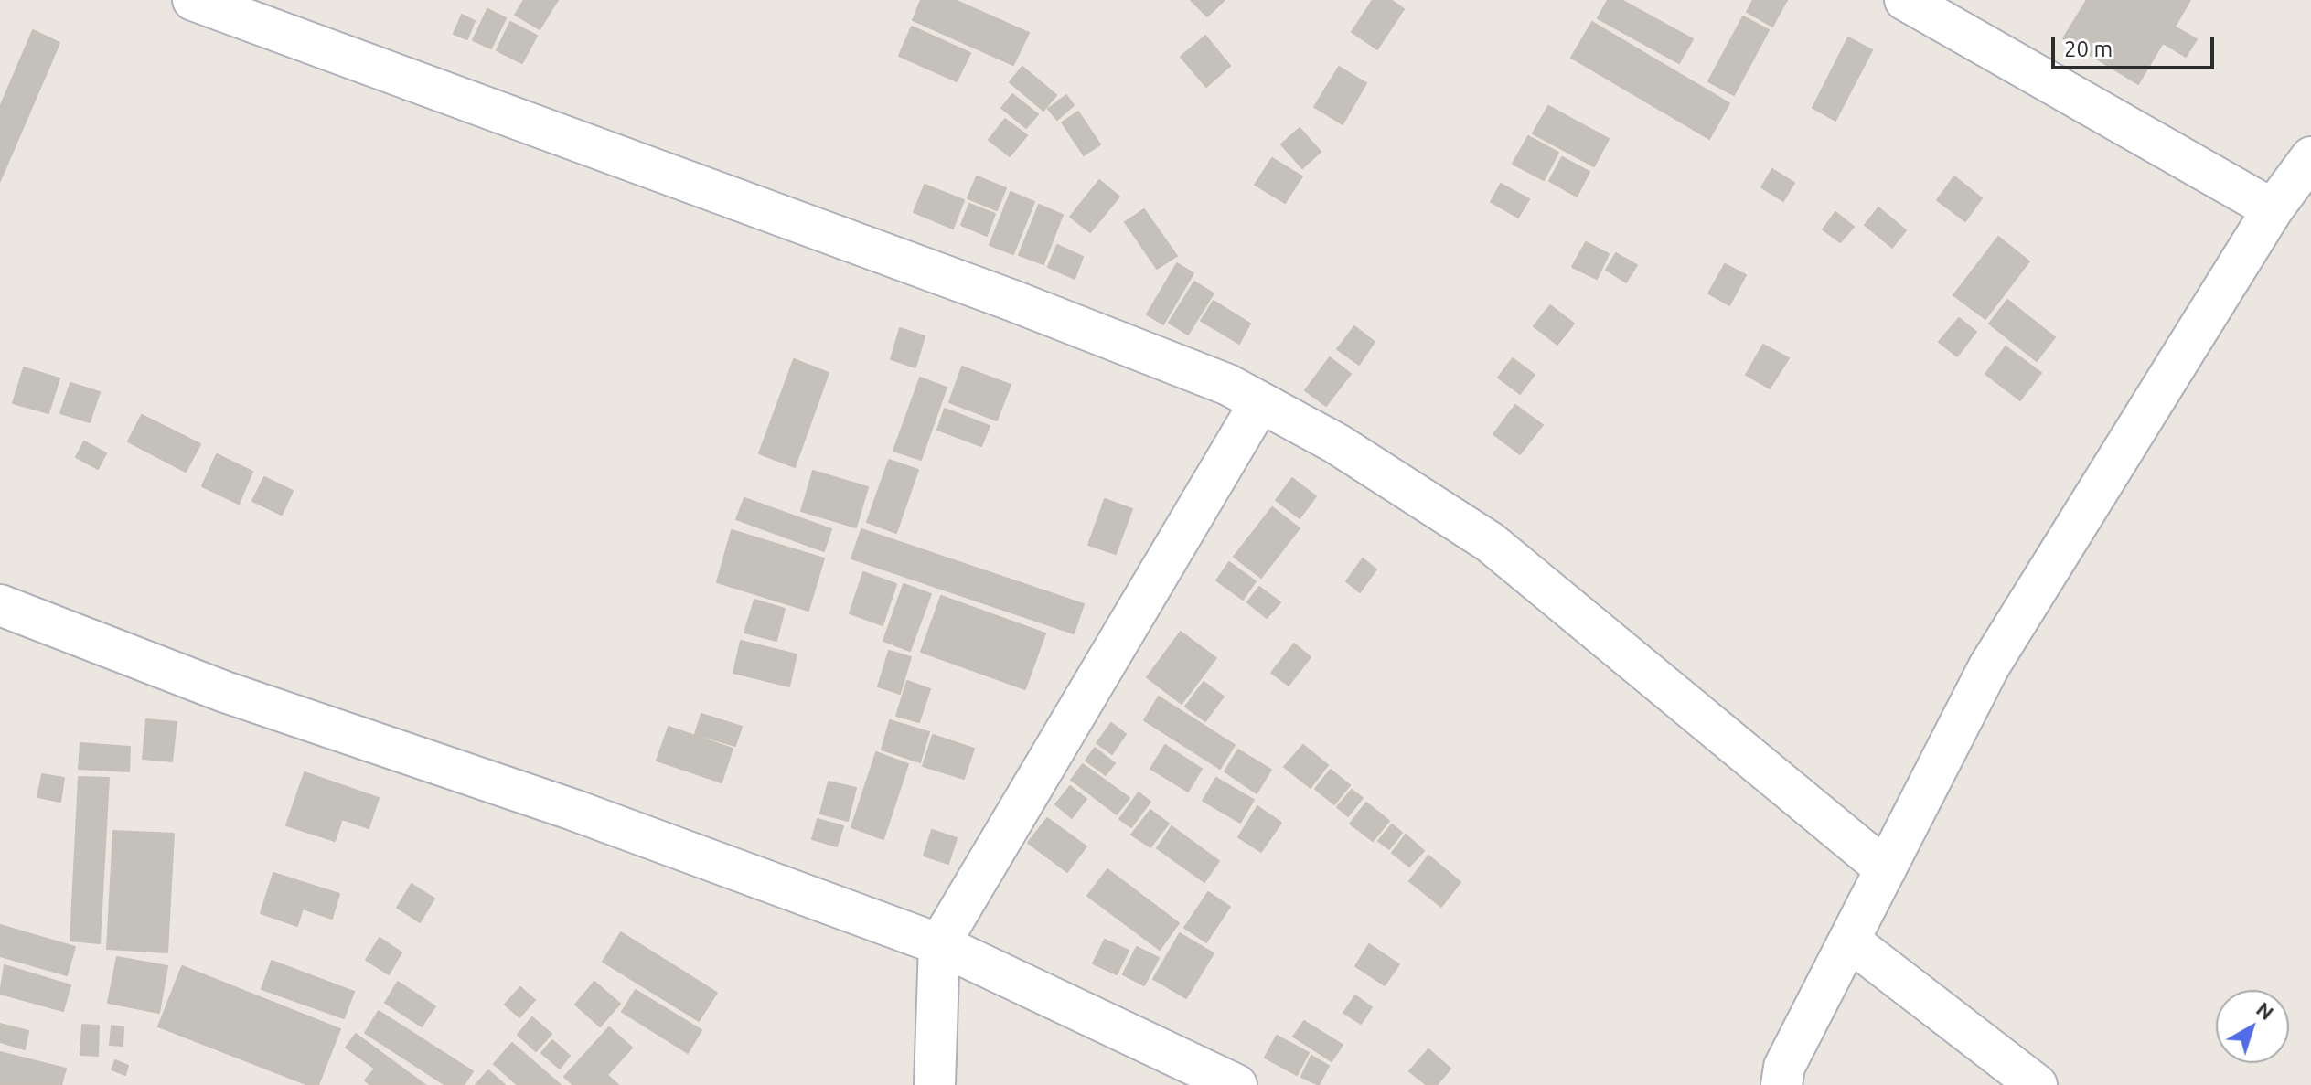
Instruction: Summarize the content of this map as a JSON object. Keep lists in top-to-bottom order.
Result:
{
  "scale_bar": "20 m",
  "north": "top right"
}
